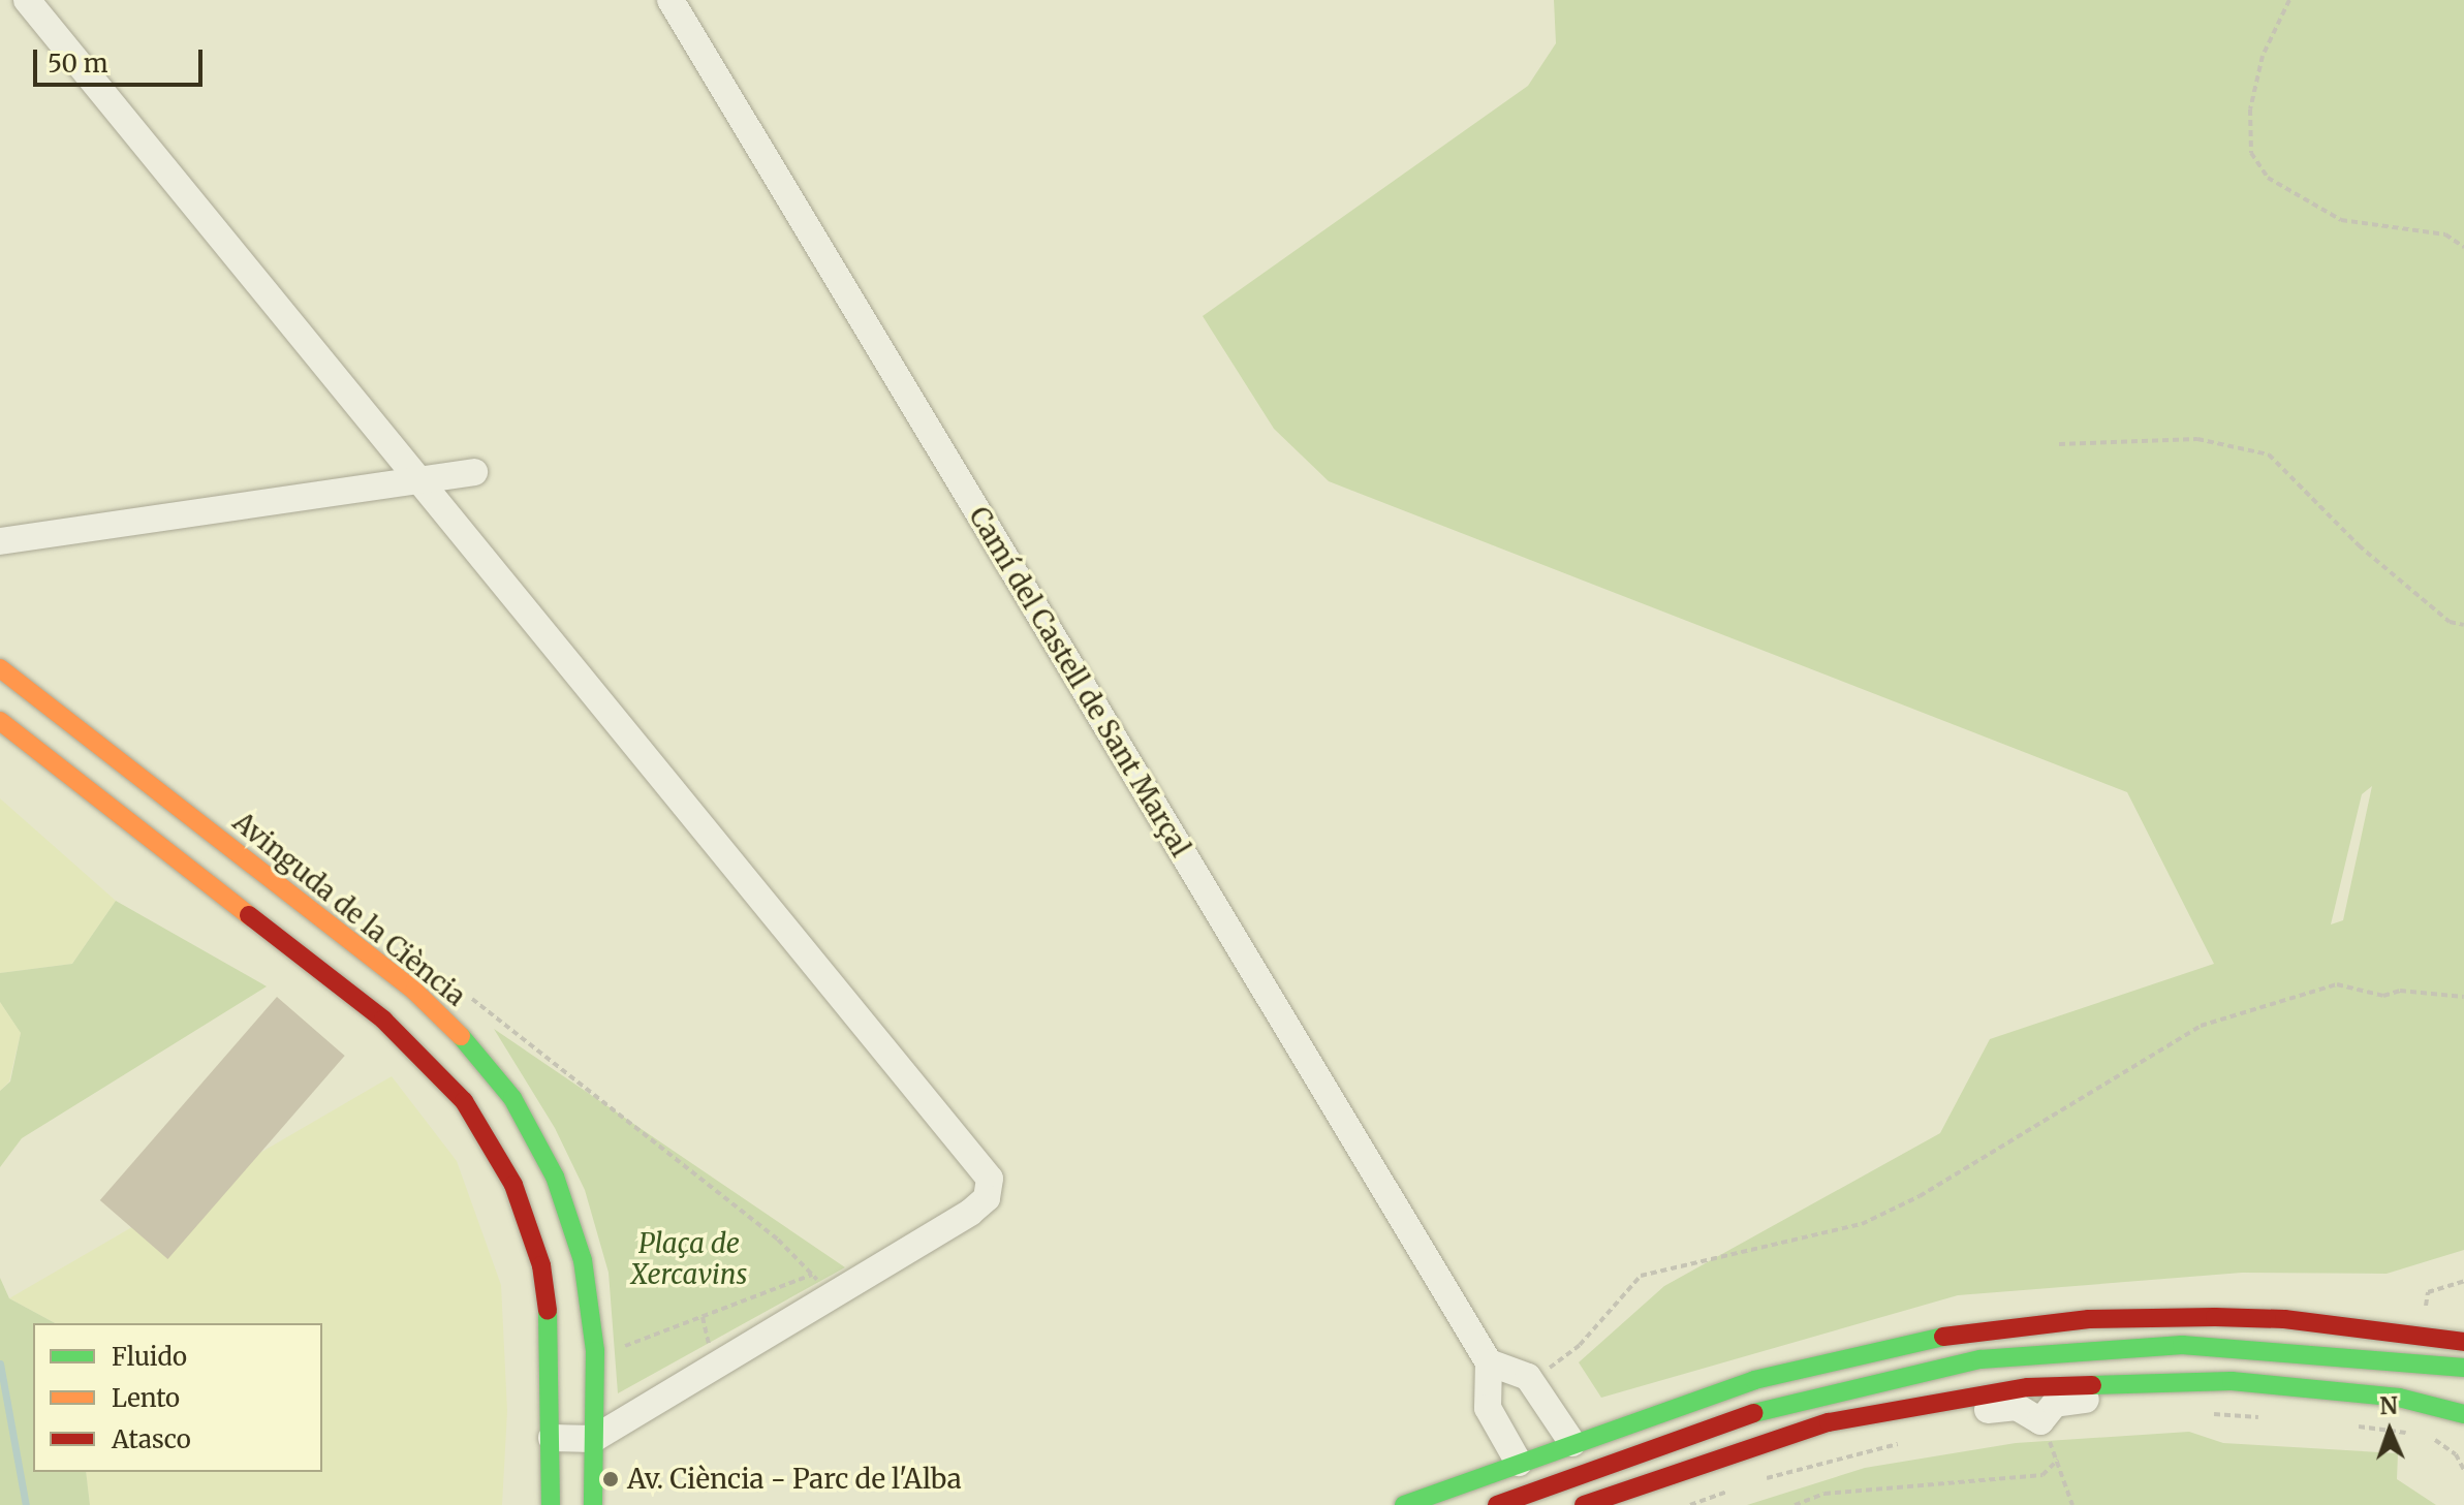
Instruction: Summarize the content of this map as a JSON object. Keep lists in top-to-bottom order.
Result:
{
  "streets": {
    "main road": ["Avinguda de la Ciència"],
    "street": ["Camí del Castell de Sant Marçal"]
  },
  "parks": ["Plaça de Xercavins"],
  "places": ["Av. Ciència - Parc de l'Alba"],
  "legend": ["Fluido", "Lento", "Atasco"],
  "scale_bar": "50 m",
  "north": "top"
}
